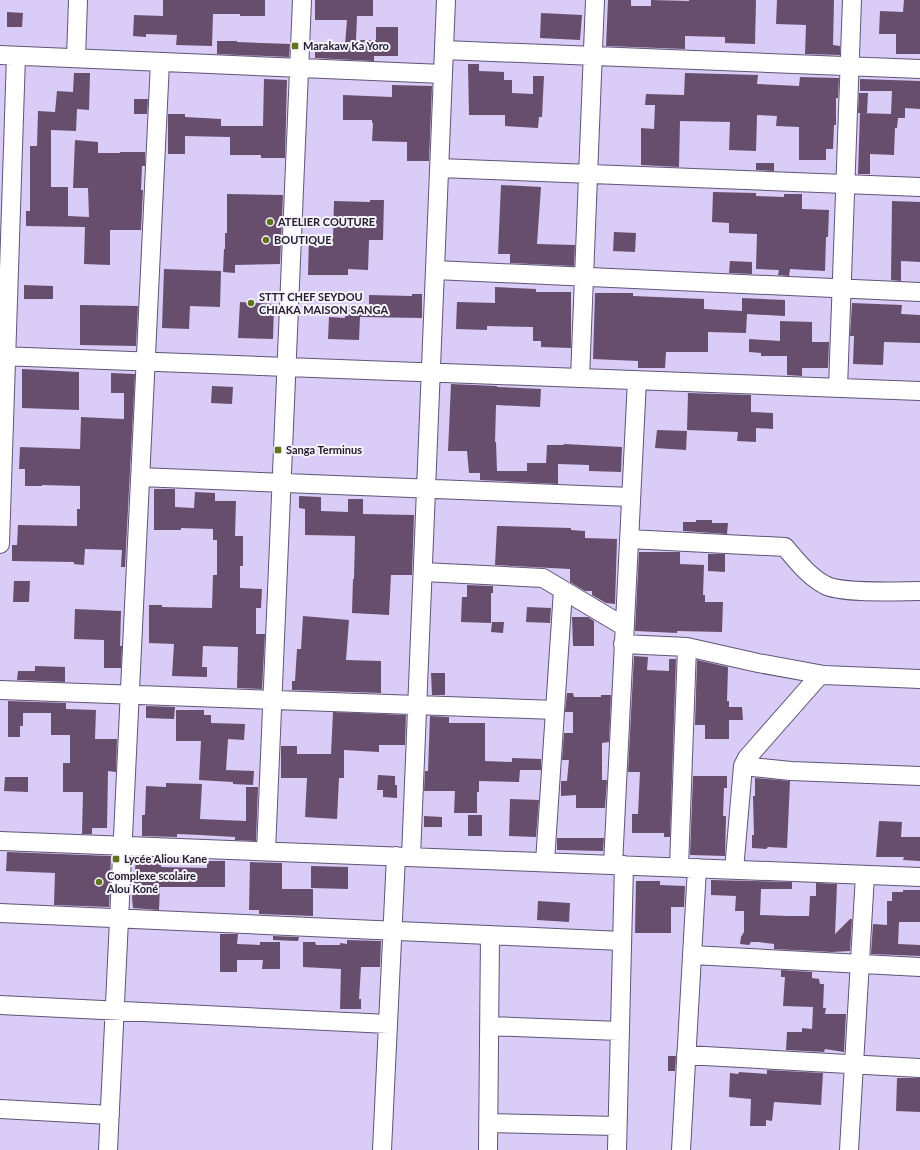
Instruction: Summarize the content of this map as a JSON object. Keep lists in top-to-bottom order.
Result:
{
  "places": {
    "transit": ["Marakaw Ka Yoro", "Sanga Terminus", "Lycée Aliou Kane"],
    "other": [
      "ATELIER COUTURE",
      "BOUTIQUE",
      "STTT CHEF SEYDOU CHIAKA MAISON SANGA",
      "Complexe scolaire Alou Koné"
    ]
  }
}
